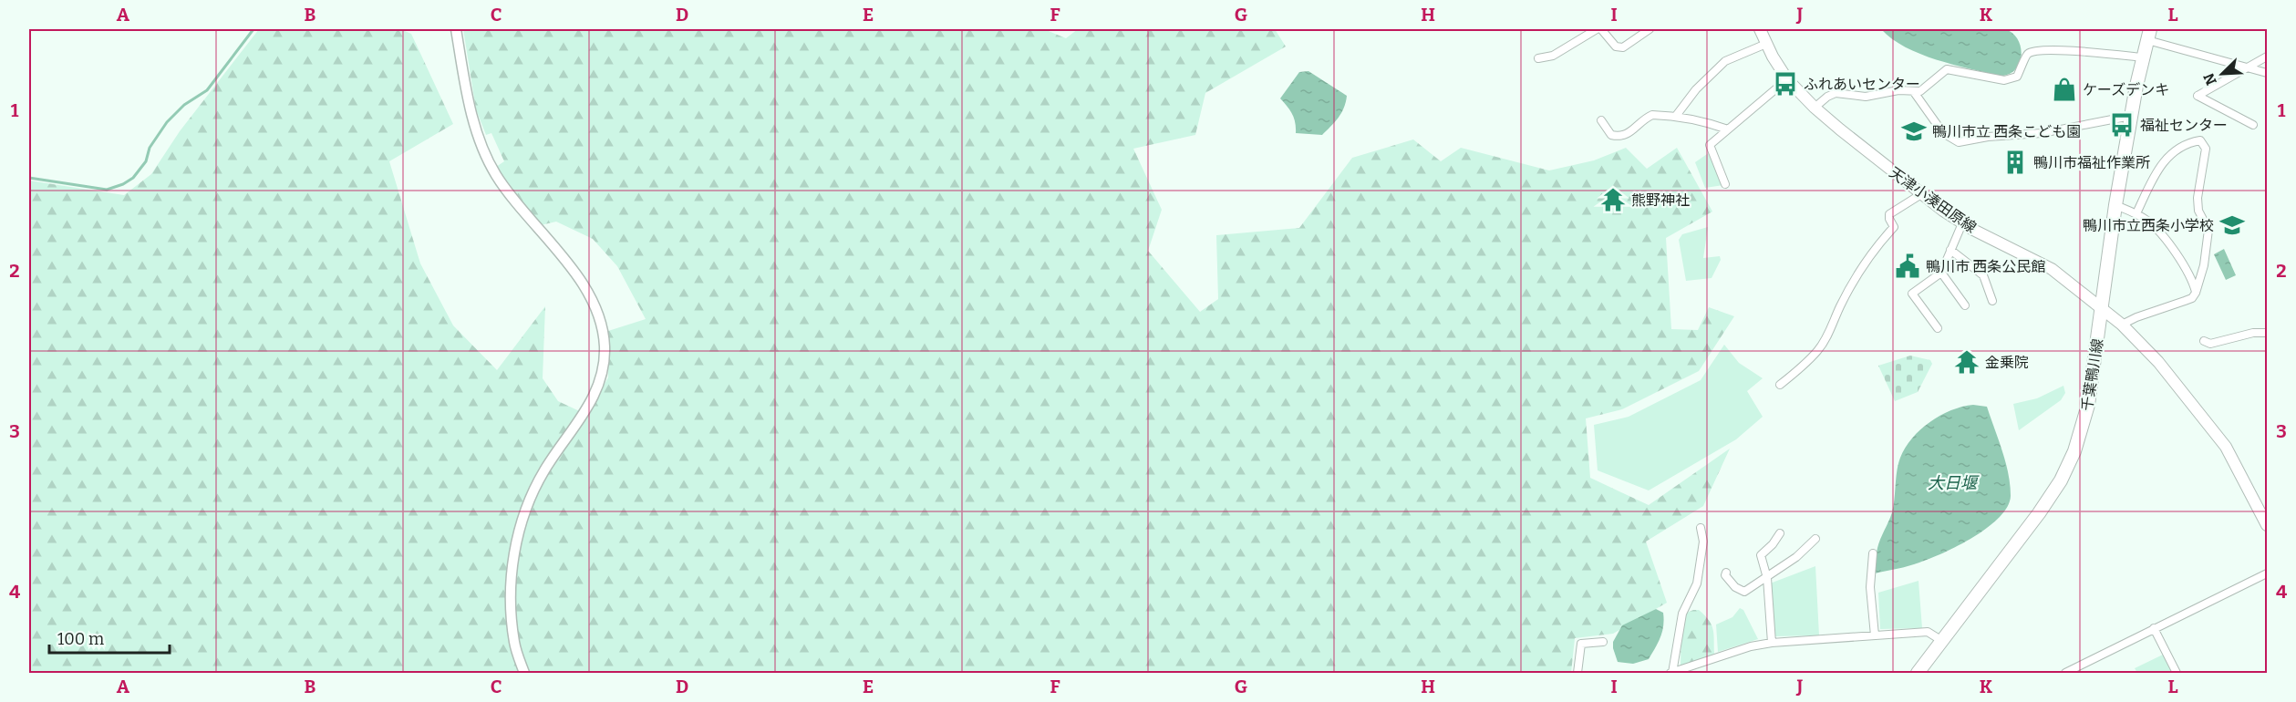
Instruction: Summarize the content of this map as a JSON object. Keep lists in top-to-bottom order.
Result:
{
  "streets": {
    "main road": ["天津小湊田原線", "千葉鴨川線"]
  },
  "crossings": [
    ["天津小湊田原線", "千葉鴨川線"]
  ],
  "water": ["大日堰"],
  "places": {
    "bus stop": ["ふれあいセンター", "福祉センター"],
    "shop": ["ケーズデンキ"],
    "school or university": ["鴨川市立 西条こども園", "鴨川市立西条小学校"],
    "building": ["鴨川市福祉作業所"],
    "temple": ["熊野神社", "金乗院"],
    "public building": ["鴨川市 西条公民館"]
  },
  "scale_bar": "100 m",
  "north": "bottom left",
  "grid": {
    "columns": [
      "A",
      "B",
      "C",
      "D",
      "E",
      "F",
      "G",
      "H",
      "I",
      "J",
      "K",
      "L"
    ],
    "rows": [
      "1",
      "2",
      "3",
      "4"
    ]
  }
}
